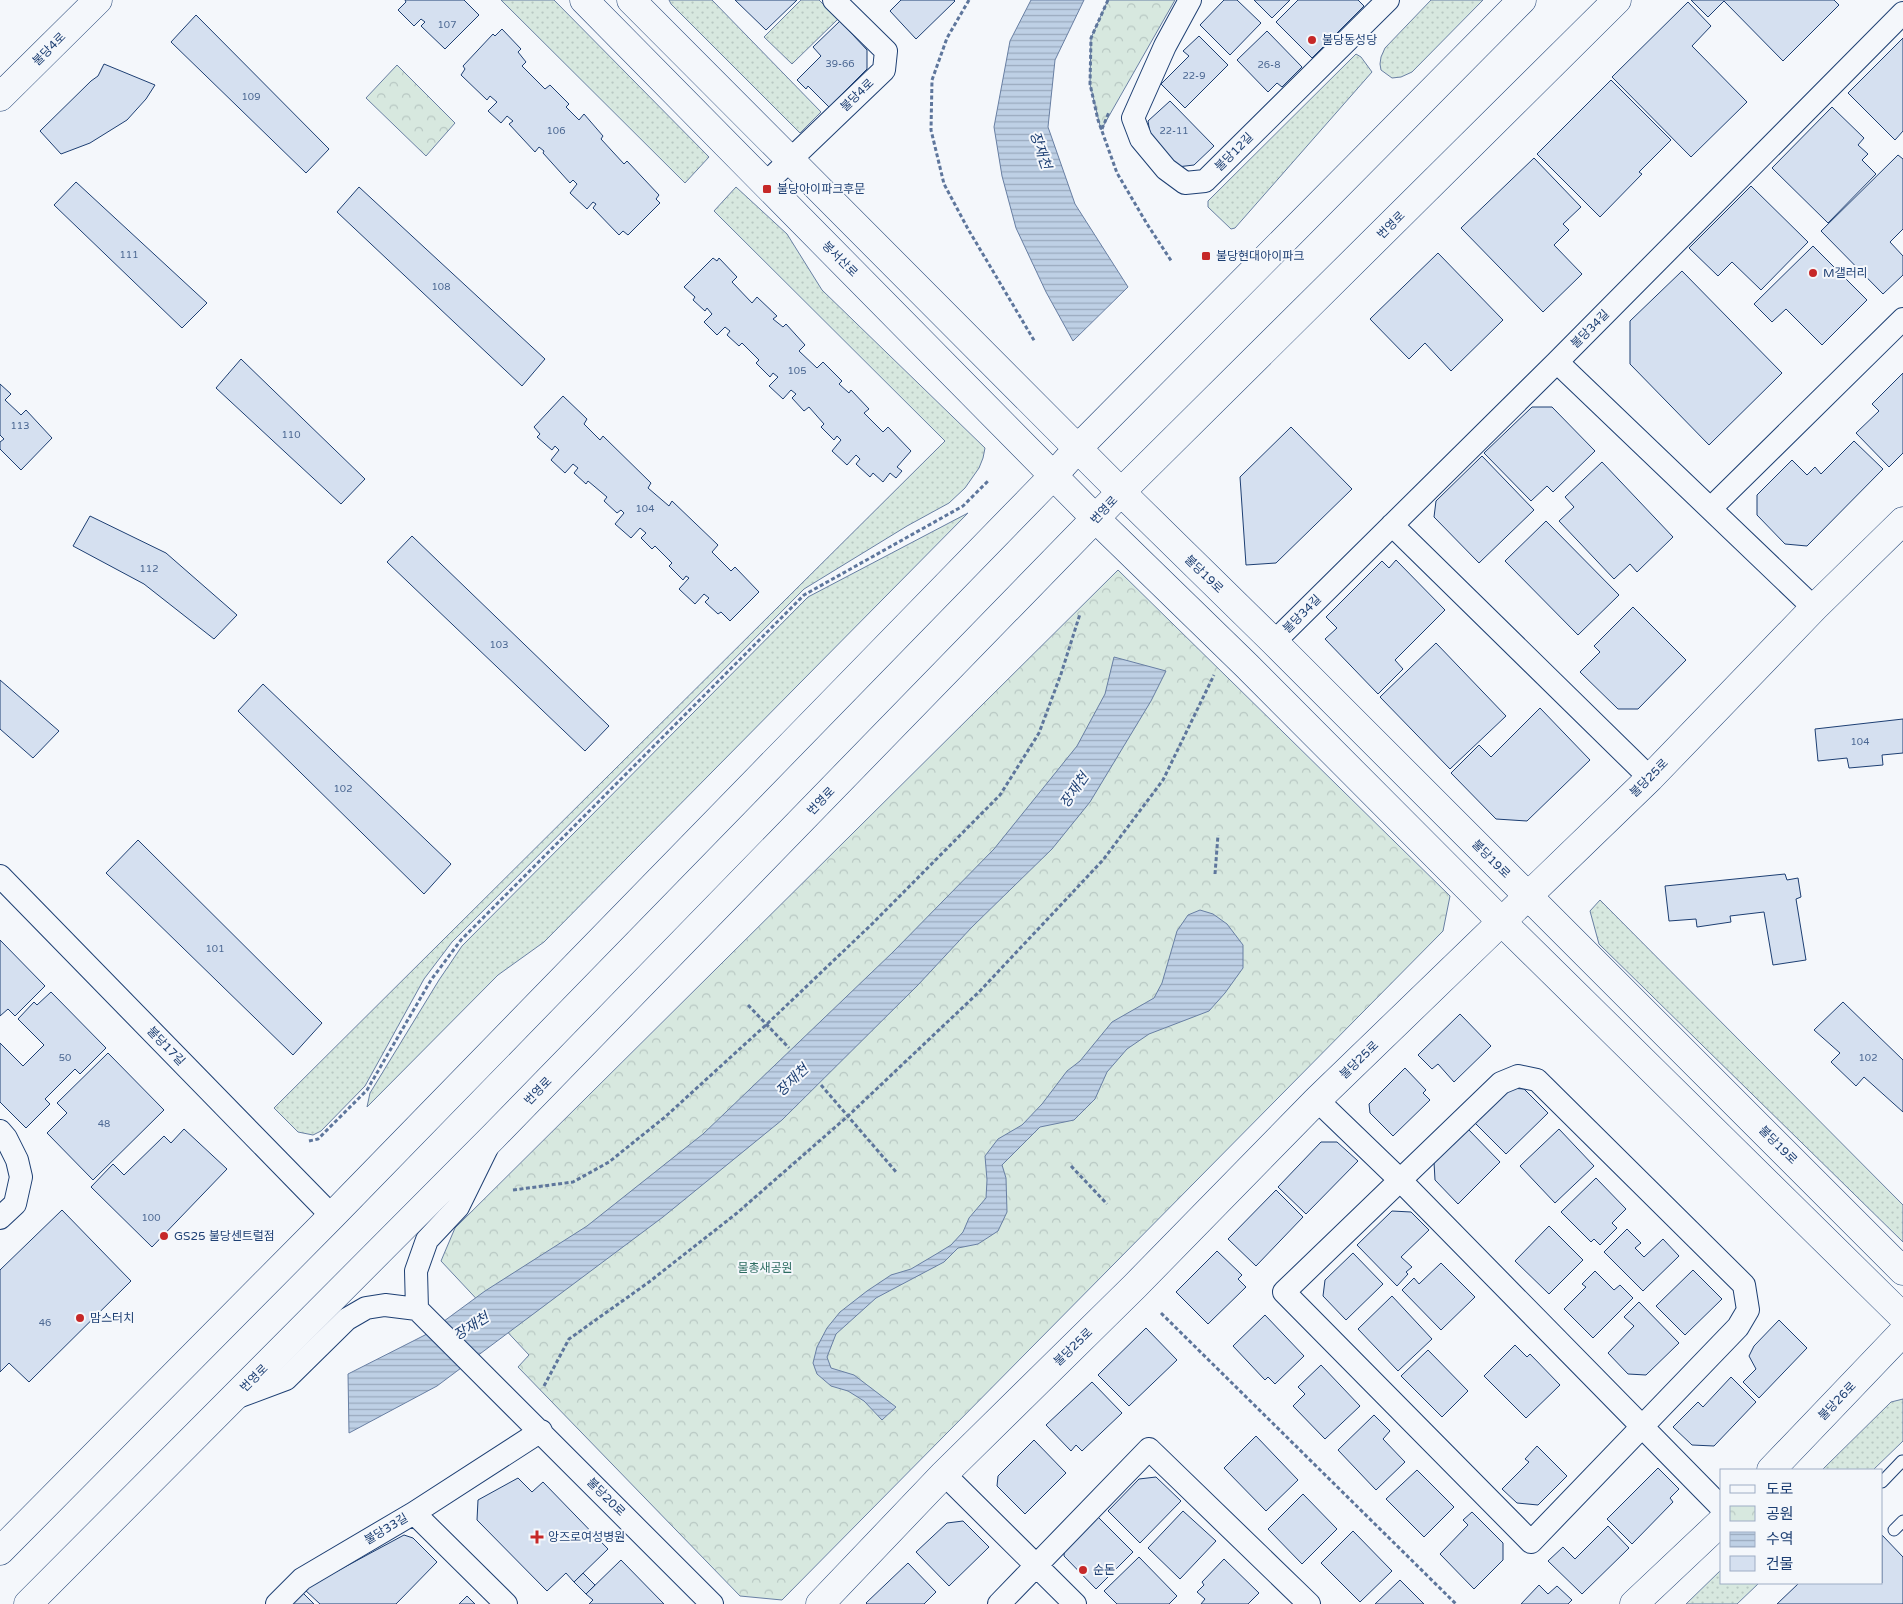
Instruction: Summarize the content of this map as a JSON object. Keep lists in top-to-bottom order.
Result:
{
  "streets": {
    "street": [
      "불당4로",
      "불당12길",
      "번영로",
      "봉서산로",
      "불당34길",
      "불당19로",
      "불당25로",
      "불당17길",
      "불당26로",
      "불당20로",
      "불당33길"
    ]
  },
  "crossings": [
    ["불당4로", "봉서산로"],
    ["번영로", "봉서산로"],
    ["번영로", "불당19로"],
    ["불당34길", "불당19로"],
    ["불당19로", "불당25로"]
  ],
  "water": ["장재천"],
  "parks": ["물총새공원"],
  "places": {
    "other": [
      "불당동성당",
      "M갤러리",
      "GS25 불당센트럴점",
      "맘스터치",
      "순돈"
    ],
    "transit": ["불당아이파크후문", "불당현대아이파크"],
    "health": ["앙즈로여성병원"]
  },
  "house_numbers": [
    "107",
    "39-66",
    "26-8",
    "22-9",
    "109",
    "106",
    "22-11",
    "111",
    "108",
    "105",
    "113",
    "110",
    "104",
    "112",
    "103",
    "104",
    "102",
    "101",
    "50",
    "102",
    "48",
    "100",
    "46"
  ],
  "legend": [
    "도로",
    "공원",
    "수역",
    "건물"
  ]
}
